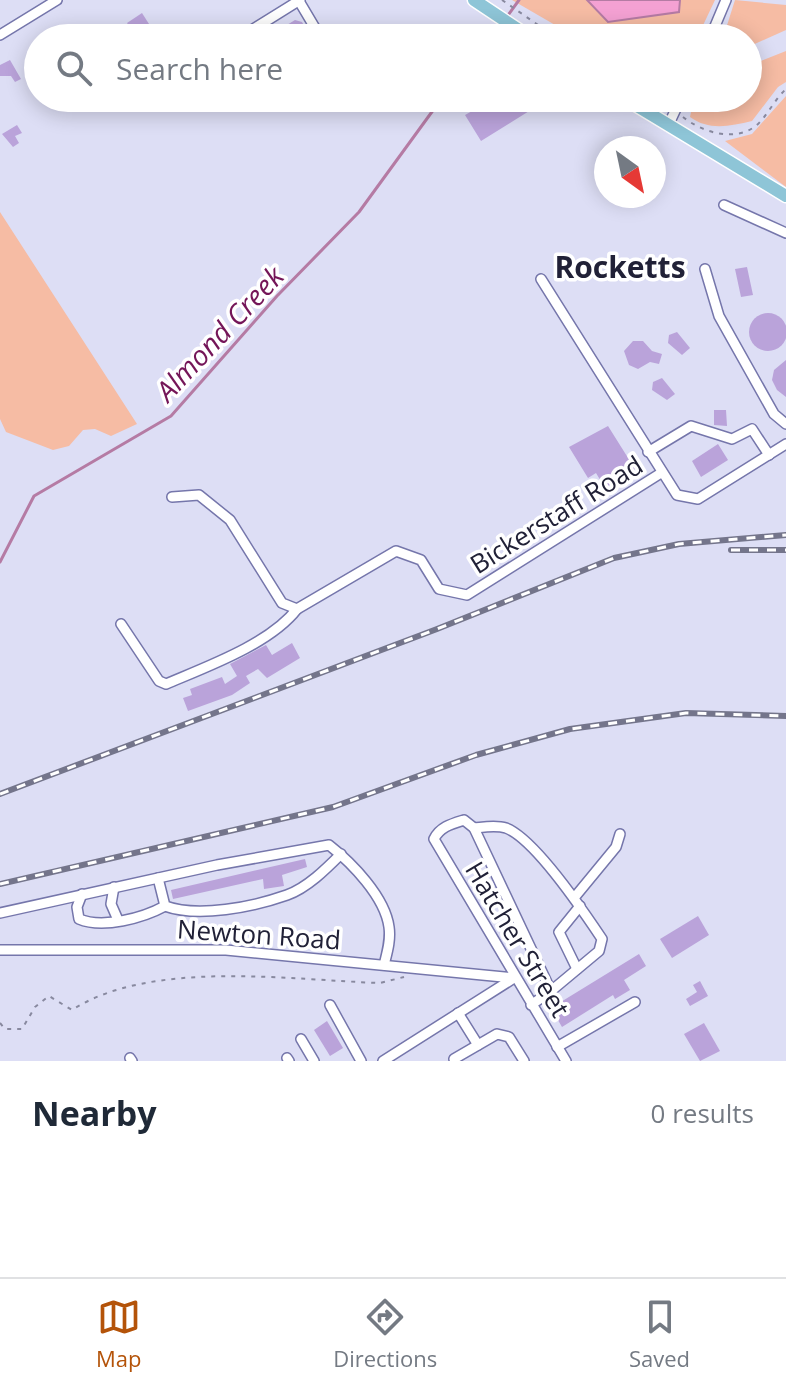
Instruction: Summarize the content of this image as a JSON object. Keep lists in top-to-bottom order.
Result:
{
  "streets": {
    "street": ["Bickerstaff Road", "Newton Road", "Hatcher Street"]
  },
  "crossings": [
    ["Newton Road", "Hatcher Street"]
  ],
  "districts": ["Rocketts"],
  "water": ["Almond Creek"],
  "north": "bottom right",
  "page": {
    "search": "Search here",
    "heading": ["Nearby", "0 results"],
    "nav": ["Map", "Directions", "Saved"]
  }
}
